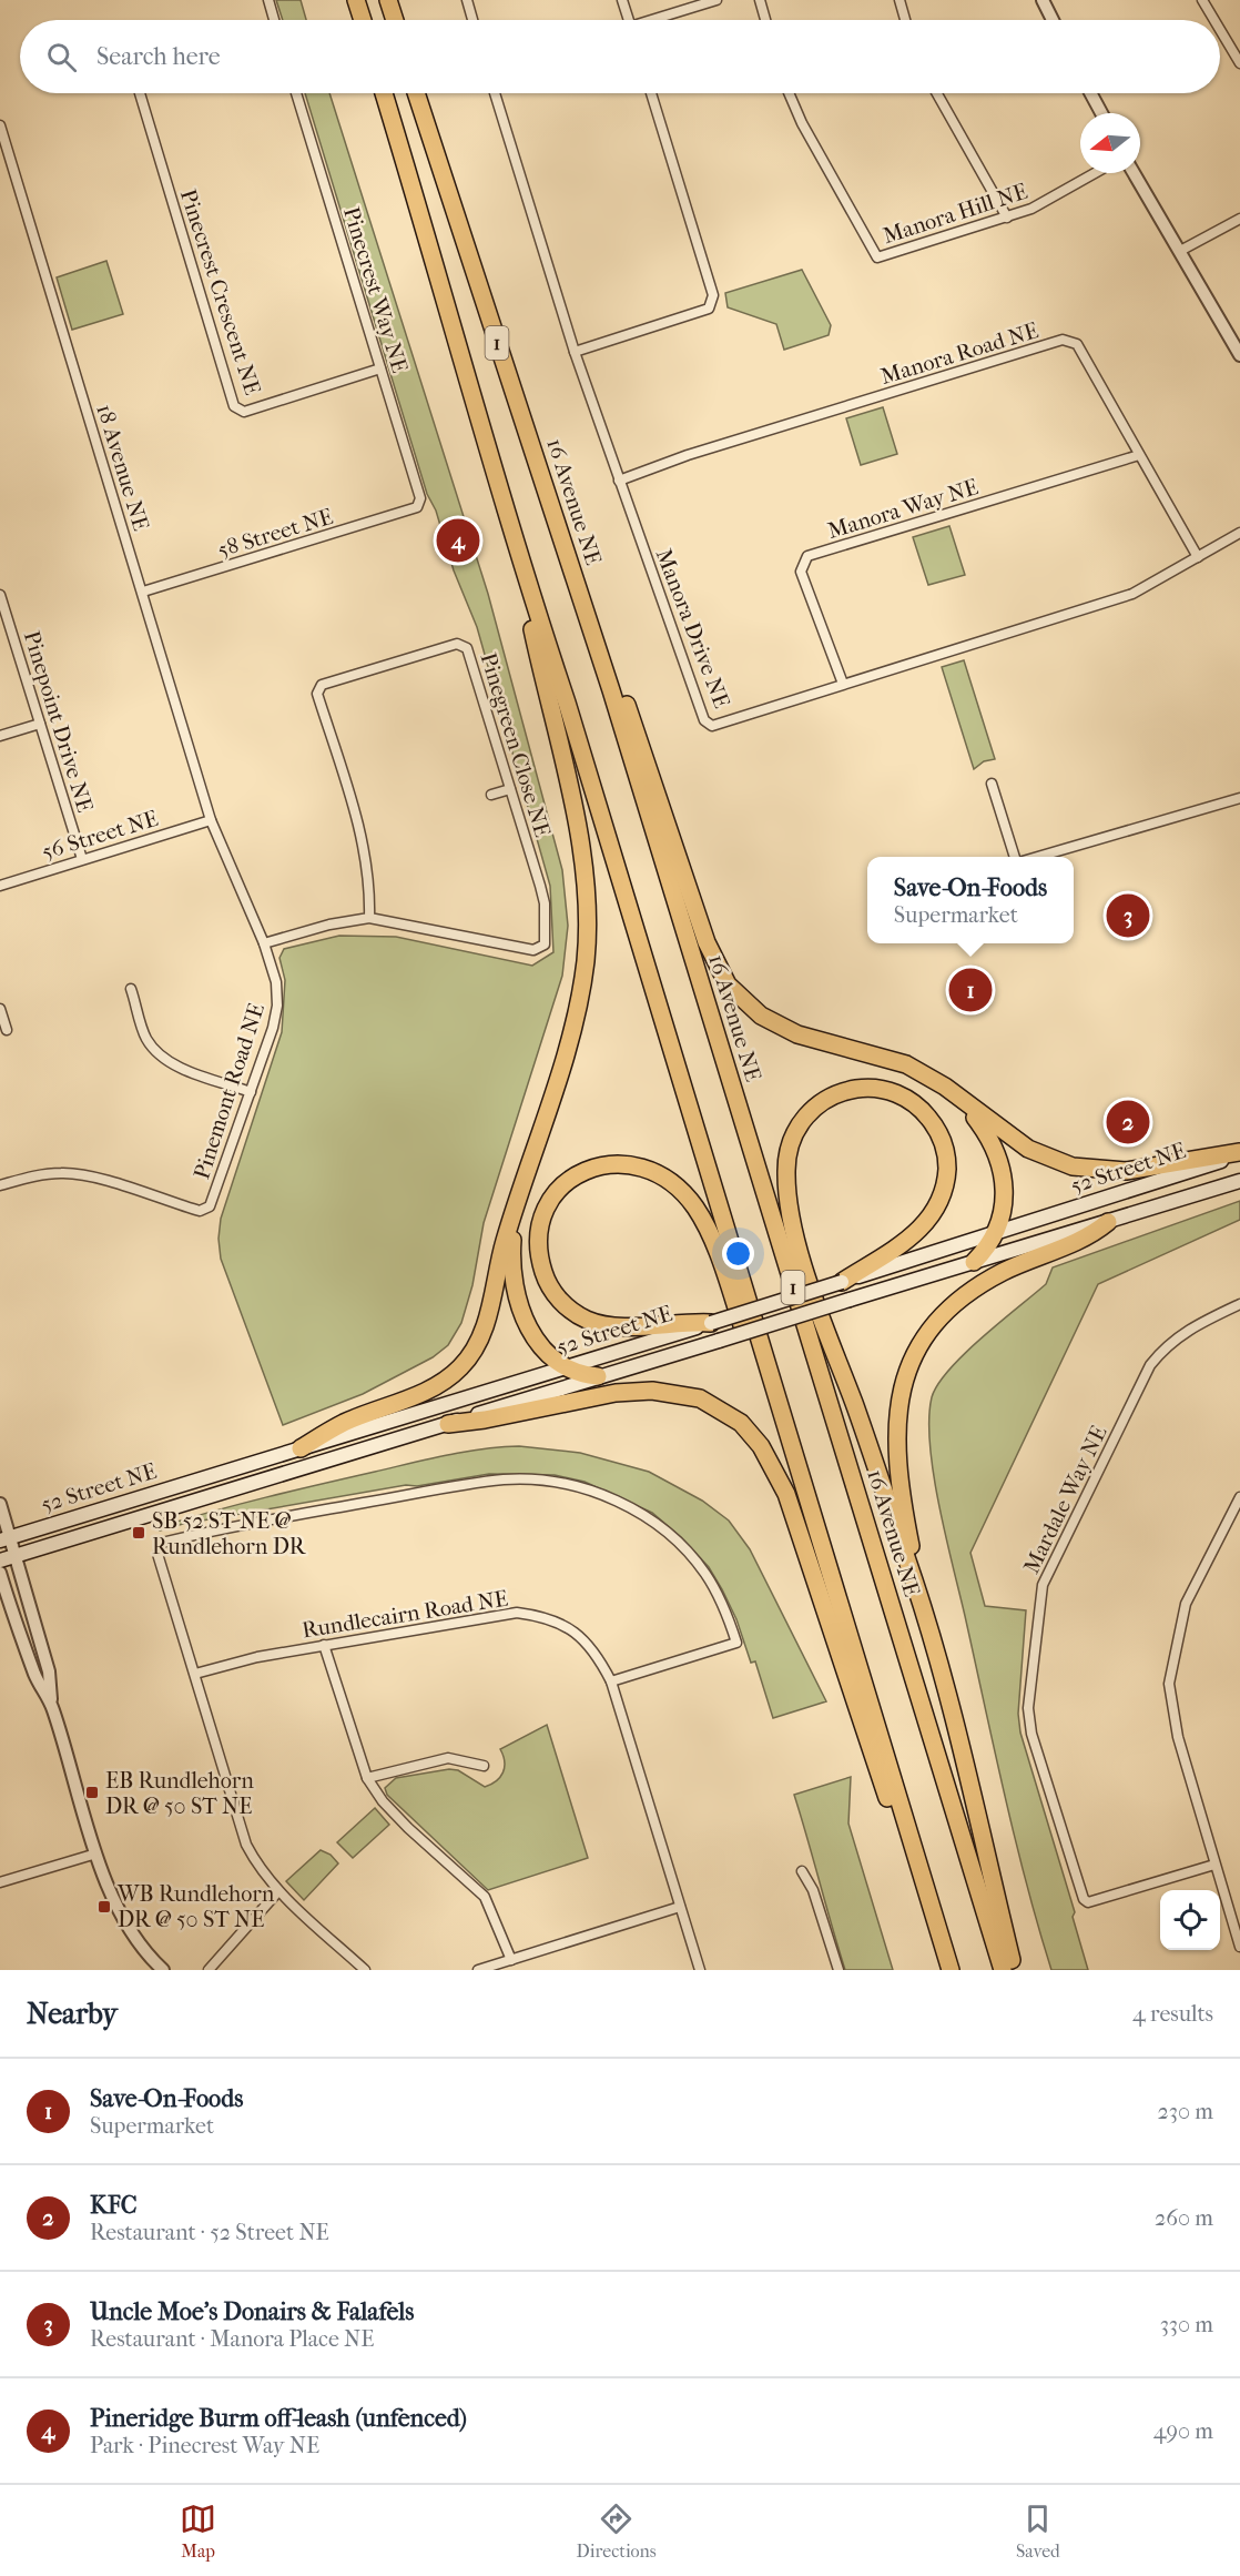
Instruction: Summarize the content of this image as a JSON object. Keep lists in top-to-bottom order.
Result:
{
  "streets": {
    "highway": ["1", "16 Avenue NE"],
    "main road": ["52 Street NE"],
    "street": [
      "Manora Hill NE",
      "Pinecrest Way NE",
      "Pinecrest Crescent NE",
      "Manora Road NE",
      "18 Avenue NE",
      "Manora Way NE",
      "58 Street NE",
      "Manora Drive NE",
      "Pinepoint Drive NE",
      "Pinegreen Close NE",
      "56 Street NE",
      "Pinemont Road NE",
      "Mardale Way NE",
      "Rundlecairn Road NE"
    ]
  },
  "crossings": [
    ["Pinecrest Way NE", "Pinecrest Crescent NE"],
    ["Pinecrest Way NE", "58 Street NE"],
    ["Manora Road NE", "Manora Way NE"],
    ["Manora Road NE", "Manora Drive NE"],
    ["18 Avenue NE", "58 Street NE"],
    ["18 Avenue NE", "56 Street NE"],
    ["18 Avenue NE", "Pinemont Road NE"],
    ["Manora Way NE", "Manora Drive NE"],
    ["Pinepoint Drive NE", "56 Street NE"],
    ["Pinegreen Close NE", "Pinemont Road NE"],
    ["56 Street NE", "Pinemont Road NE"]
  ],
  "places": {
    "transit": ["SB 52 ST NE @ Rundlehorn DR", "EB Rundlehorn DR @ 50 ST NE", "WB Rundlehorn DR @ 50 ST NE"]
  },
  "north": "left",
  "page": {
    "search": "Search here",
    "pins": [
      "4",
      "3",
      "1",
      "2"
    ],
    "popup": ["Save-On-Foods", "Supermarket"],
    "heading": ["Nearby", "4 results"],
    "list": [
      {
        "mark": "1",
        "name": "Save-On-Foods",
        "note": "Supermarket",
        "value": "230 m"
      },
      {
        "mark": "2",
        "name": "KFC",
        "note": "Restaurant · 52 Street NE",
        "value": "260 m"
      },
      {
        "mark": "3",
        "name": "Uncle Moe's Donairs & Falafels",
        "note": "Restaurant · Manora Place NE",
        "value": "330 m"
      },
      {
        "mark": "4",
        "name": "Pineridge Burm off-leash (unfenced)",
        "note": "Park · Pinecrest Way NE",
        "value": "490 m"
      }
    ],
    "nav": ["Map", "Directions", "Saved"]
  }
}
